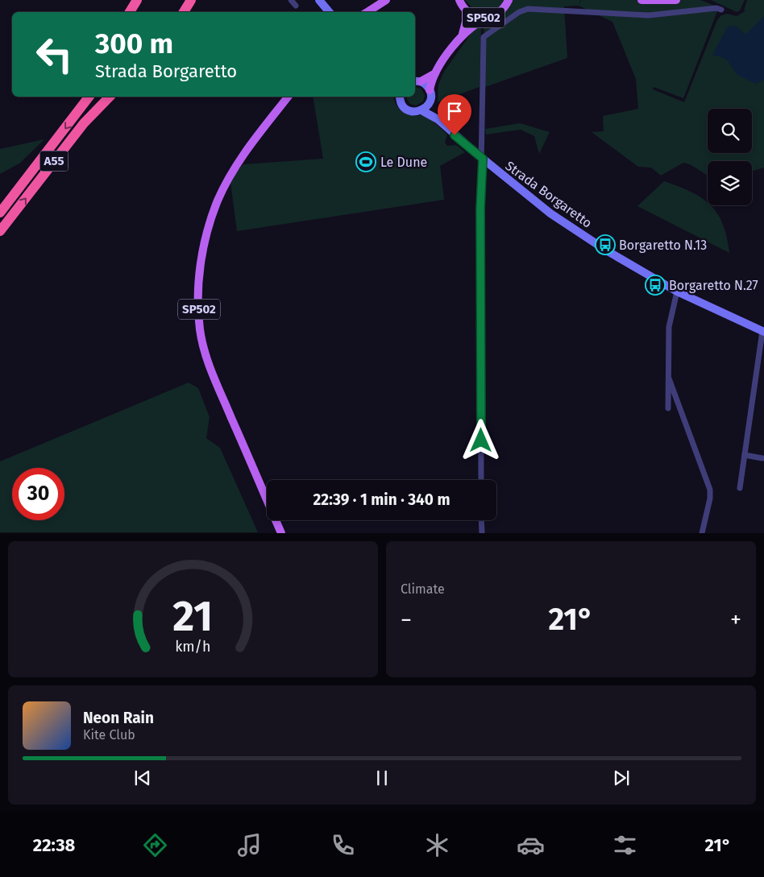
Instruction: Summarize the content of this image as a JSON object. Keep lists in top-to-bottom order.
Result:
{
  "streets": {
    "highway": ["A55"],
    "main road": ["SP502"],
    "street": ["Strada Borgaretto"]
  },
  "places": {
    "sports": ["Le Dune"],
    "bus stop": ["Borgaretto N.13", "Borgaretto N.27"]
  },
  "page": {
    "turn": ["300 m", "Strada Borgaretto"],
    "limit": "30",
    "trip": "22:39 · 1 min · 340 m",
    "tile": "Climate",
    "heat": ["−", "21°", "+"],
    "song": ["Neon Rain", "Kite Club"],
    "tabs": ["22:38", "21°"],
    "gauge": ["21", "km/h"]
  }
}
